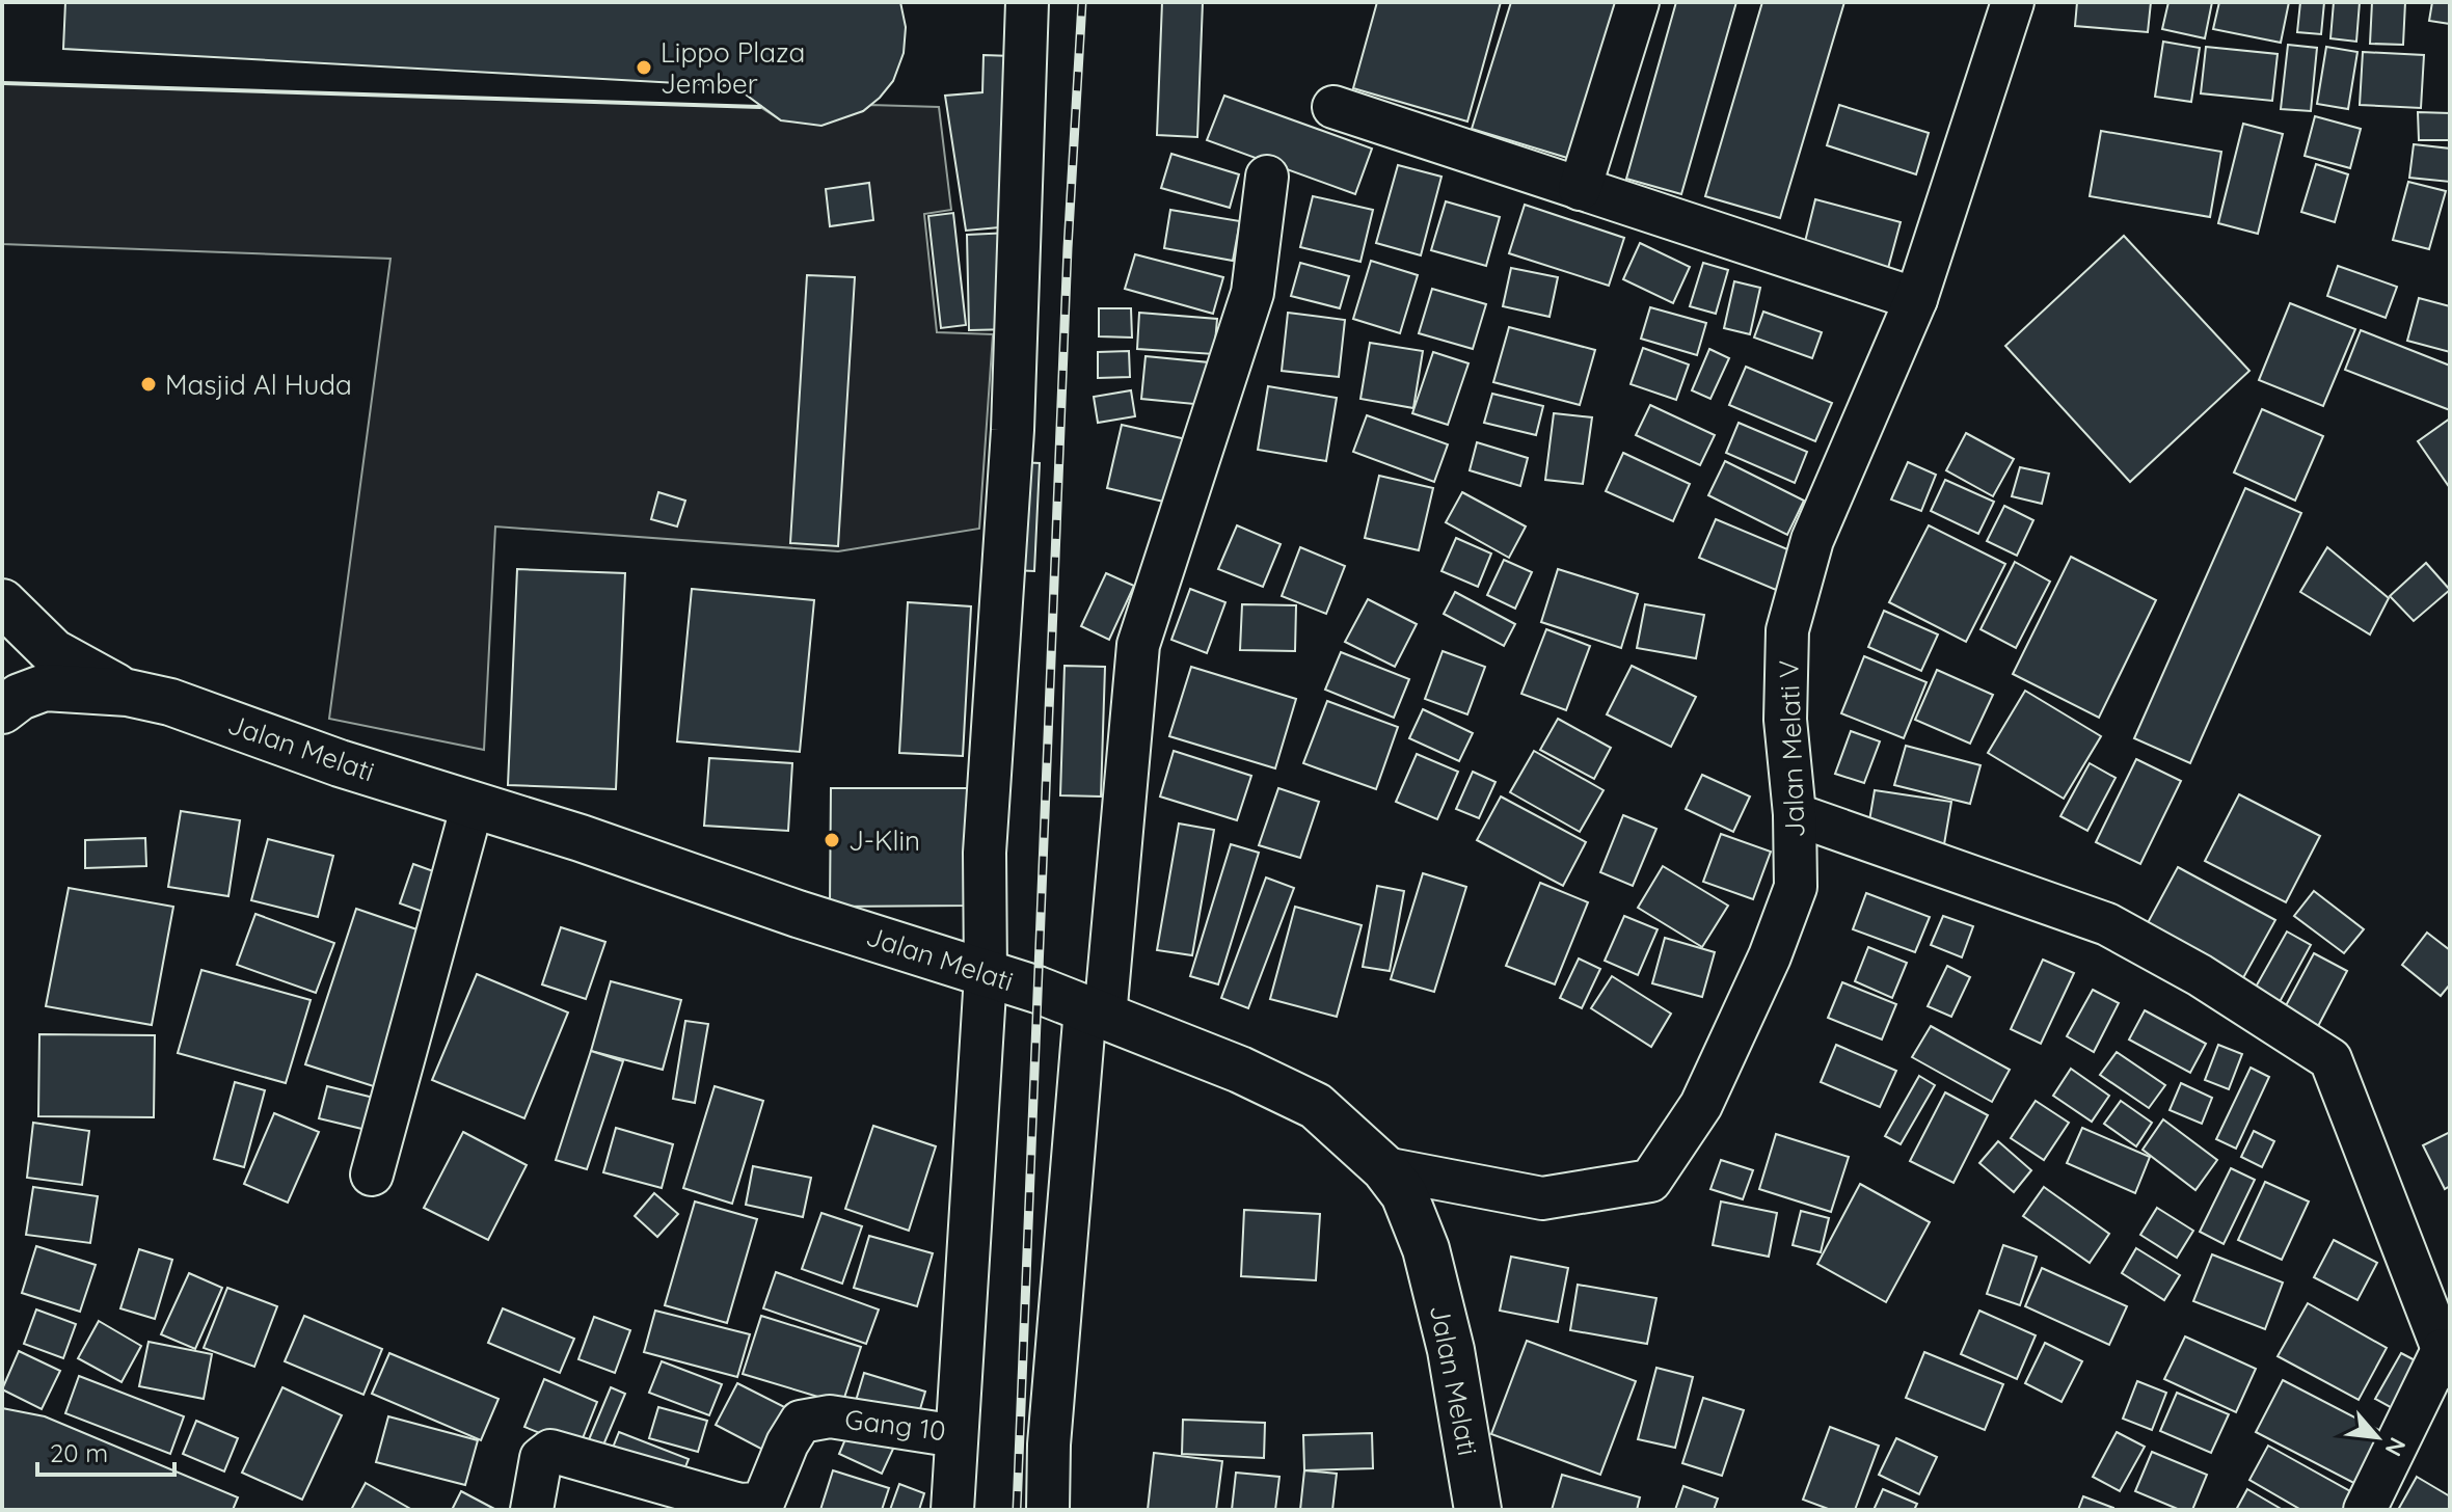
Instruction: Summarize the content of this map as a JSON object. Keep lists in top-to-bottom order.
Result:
{
  "streets": {
    "main road": ["Jalan Melati"],
    "street": ["Jalan Melati V", "Gang 10"]
  },
  "crossings": [
    ["Jalan Melati", "Jalan Melati V"],
    ["Jalan Melati", "Gang 10"]
  ],
  "places": ["Lippo Plaza Jember", "Masjid Al Huda", "J-Klin"],
  "scale_bar": "20 m",
  "north": "bottom right"
}
